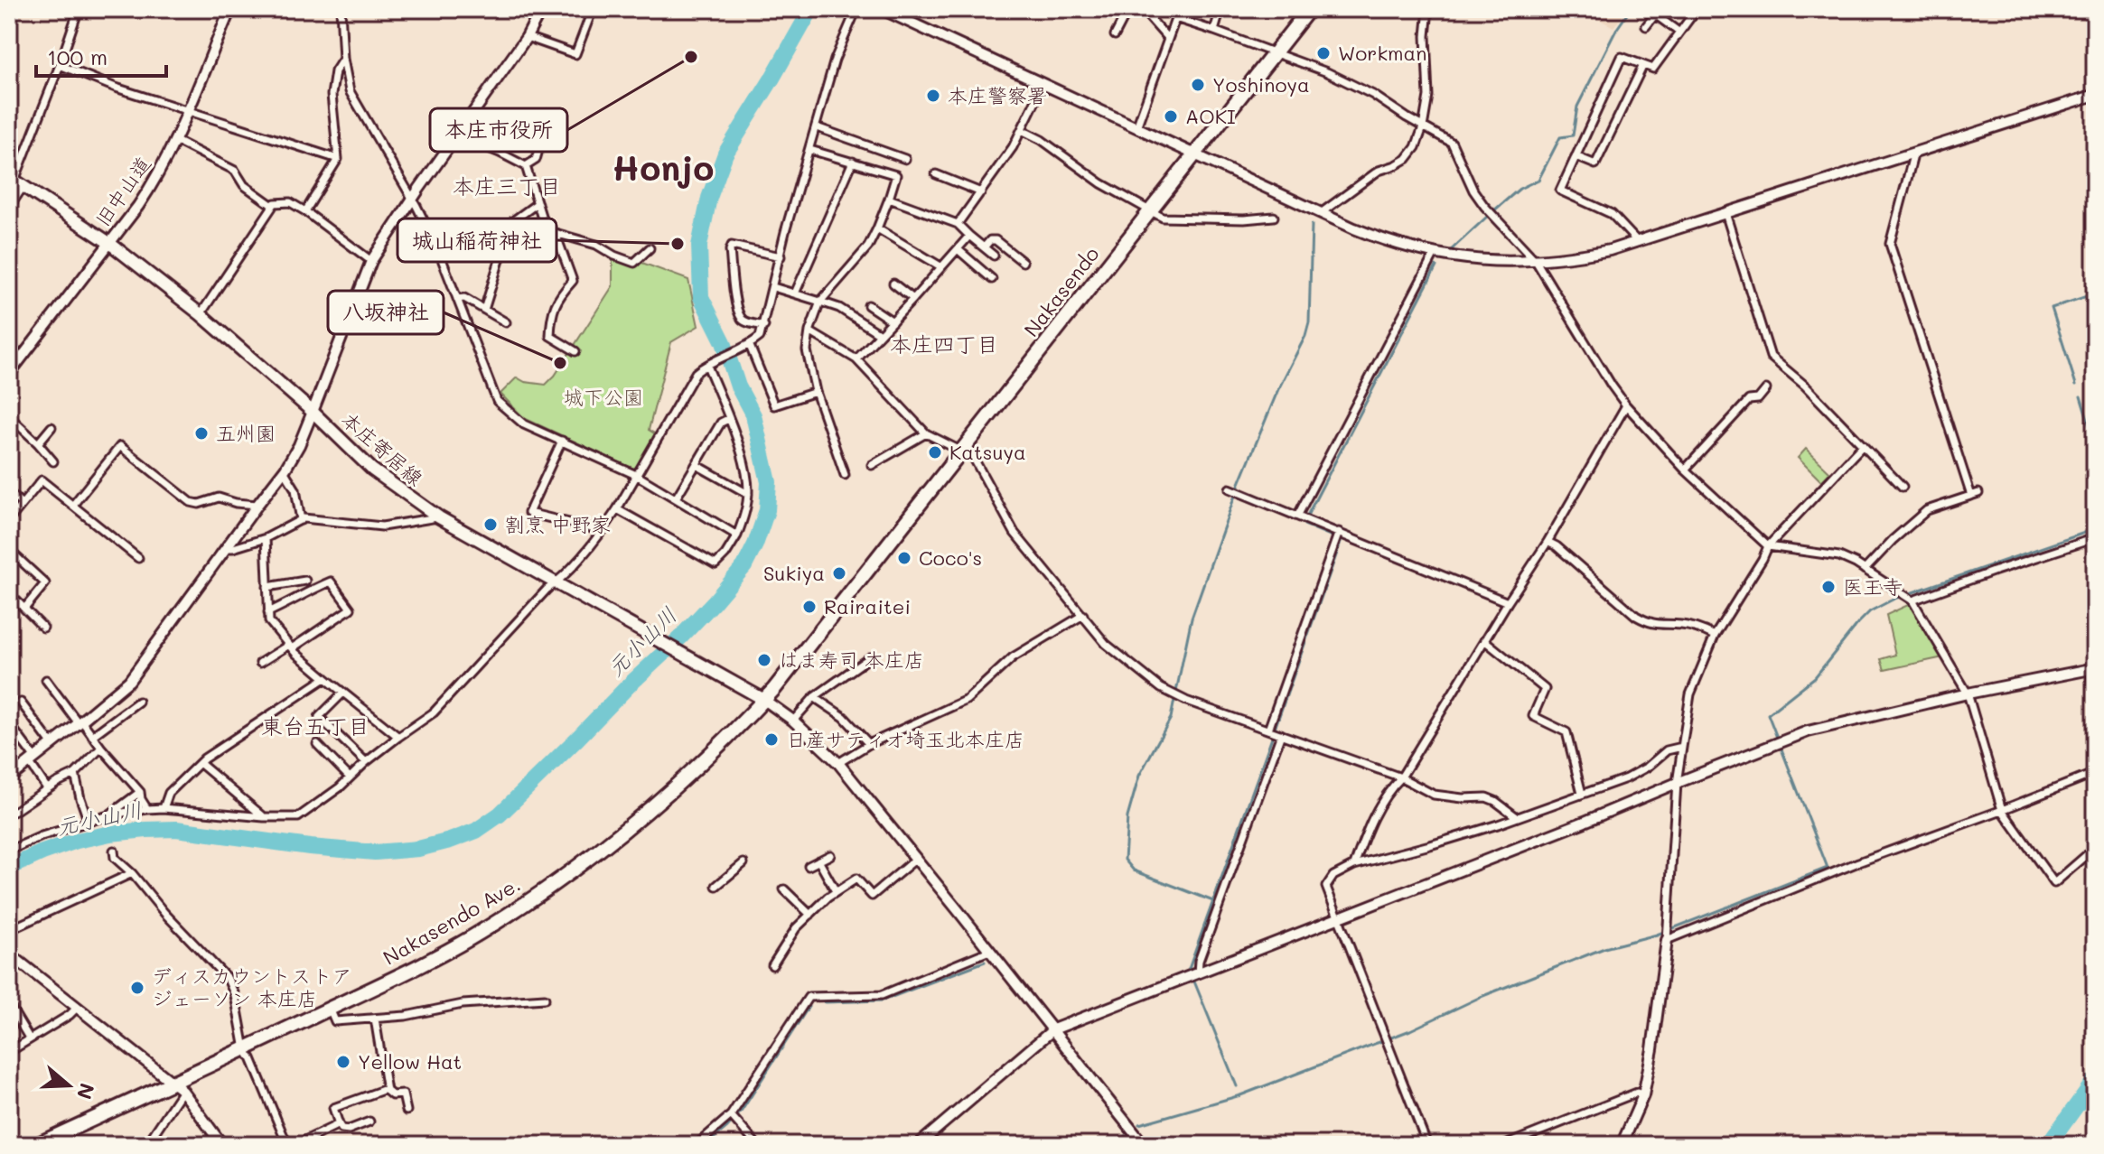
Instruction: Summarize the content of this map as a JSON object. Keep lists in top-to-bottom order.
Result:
{
  "streets": {
    "highway": ["Nakasendo", "Nakasendo Ave."],
    "main road": ["本庄寄居線"],
    "street": ["旧中山道"]
  },
  "crossings": [
    ["旧中山道", "本庄寄居線"],
    ["Nakasendo", "本庄寄居線"],
    ["Nakasendo", "Nakasendo Ave."],
    ["本庄寄居線", "Nakasendo Ave."]
  ],
  "districts": [
    "Honjo",
    "本庄三丁目",
    "本庄四丁目",
    "東台五丁目"
  ],
  "water": ["元小山川"],
  "parks": ["城下公園"],
  "places": [
    "Workman",
    "本庄市役所",
    "Yoshinoya",
    "本庄警察署",
    "AOKI",
    "城山稲荷神社",
    "八坂神社",
    "五州園",
    "Katsuya",
    "割烹 中野家",
    "Coco's",
    "Sukiya",
    "医王寺",
    "Rairaitei",
    "はま寿司 本庄店",
    "日産サティオ埼玉北本庄店",
    "ディスカウントストア ジェーソン 本庄店",
    "Yellow Hat"
  ],
  "scale_bar": "100 m",
  "north": "right"
}
